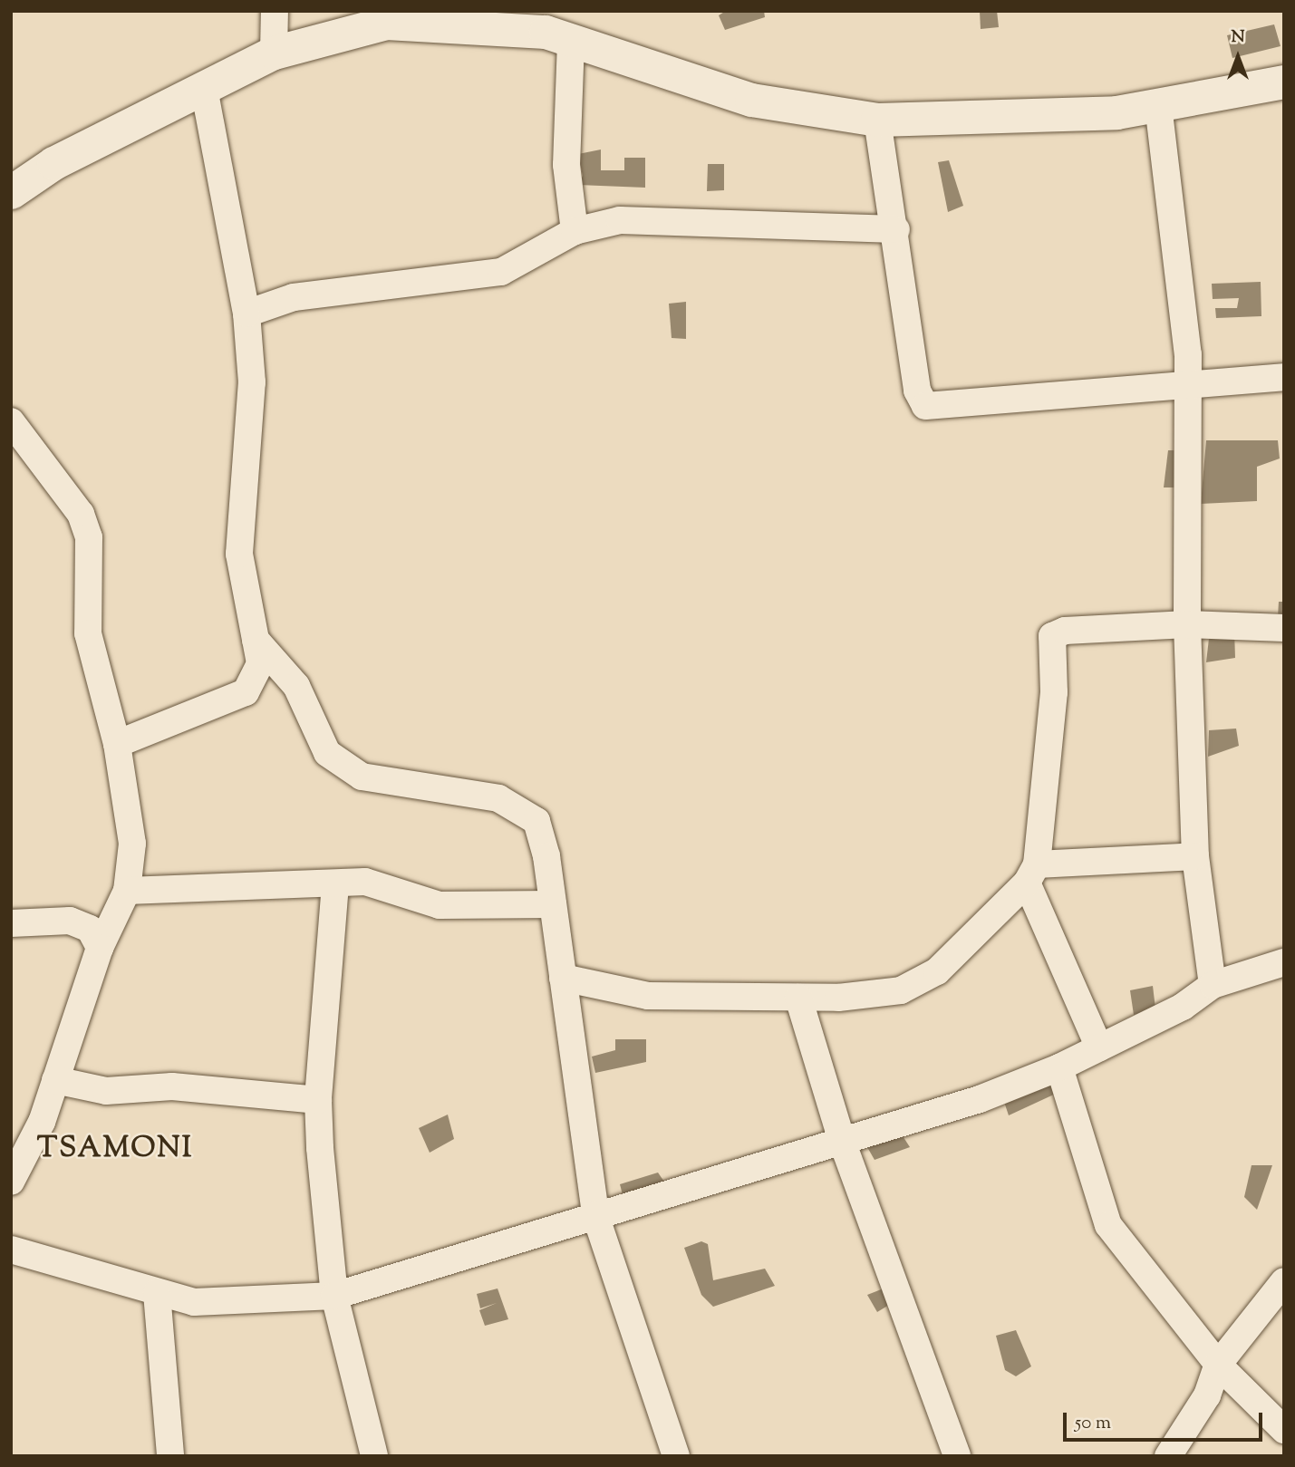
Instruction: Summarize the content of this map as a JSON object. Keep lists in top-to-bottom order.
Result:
{
  "districts": ["TSAMONI"],
  "scale_bar": "50 m",
  "north": "top"
}
